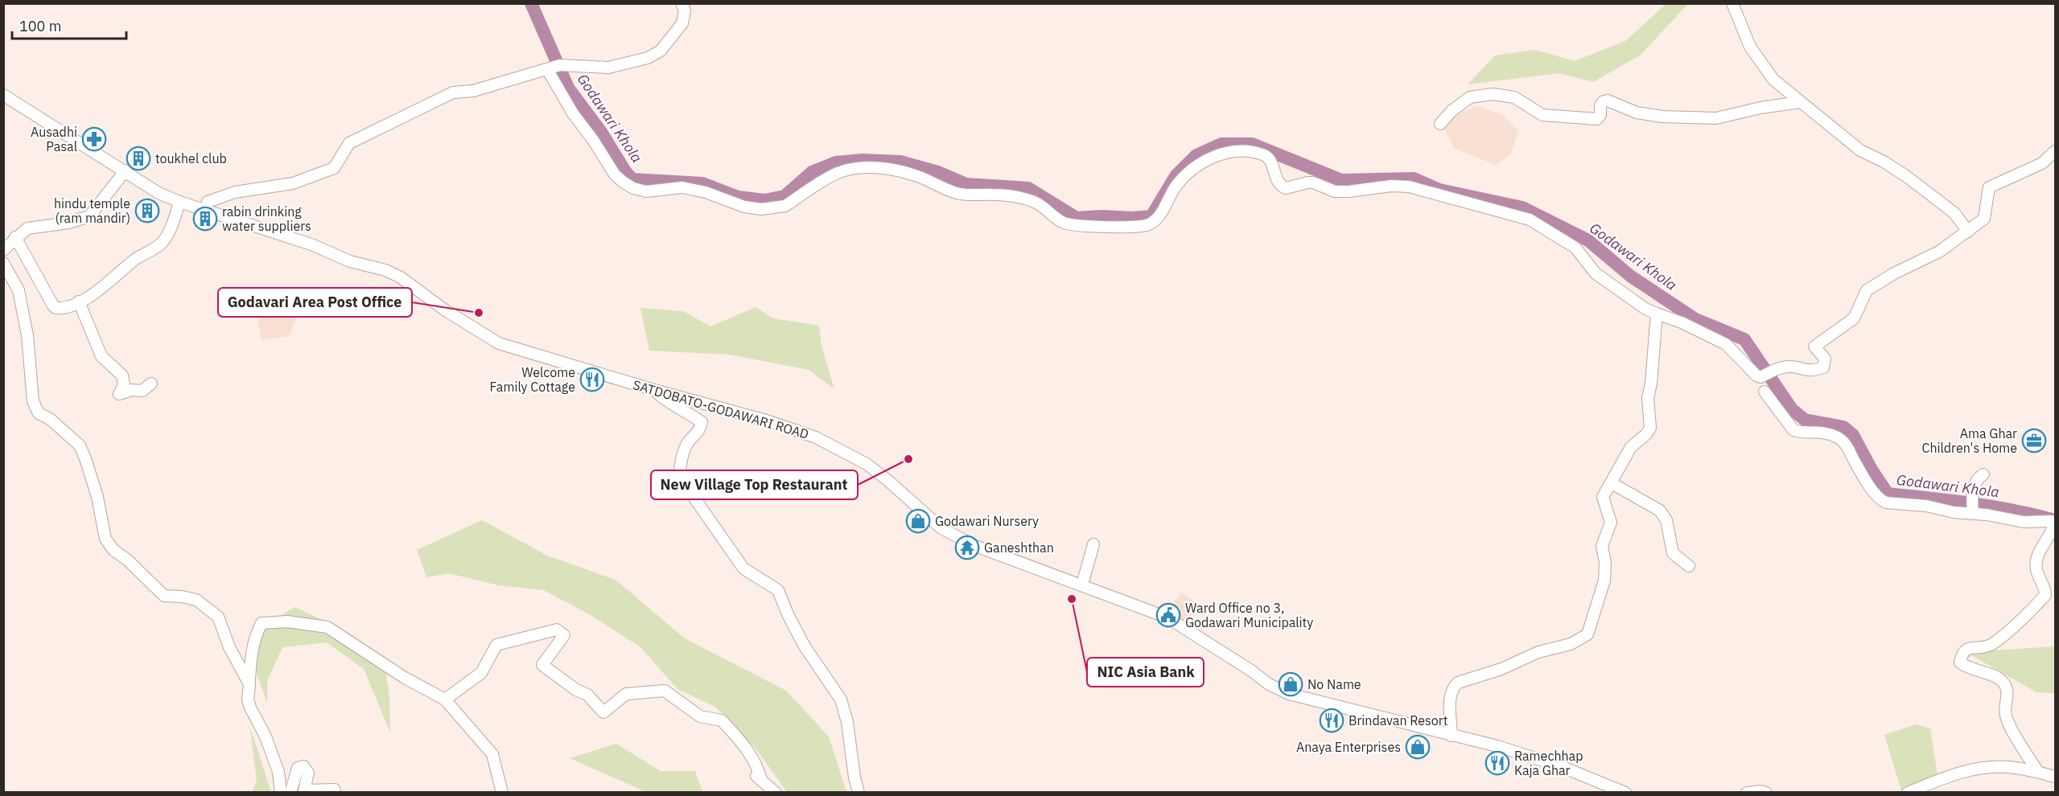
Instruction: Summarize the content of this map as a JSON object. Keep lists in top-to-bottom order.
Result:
{
  "streets": {
    "street": ["SATDOBATO-GODAWARI ROAD"]
  },
  "water": ["Godawari Khola"],
  "places": {
    "pharmacy": ["Ausadhi Pasal"],
    "building": ["toukhel club", "hindu temple (ram mandir)", "rabin drinking water suppliers"],
    "other": ["Godavari Area Post Office", "New Village Top Restaurant", "NIC Asia Bank"],
    "restaurant": ["Welcome Family Cottage", "Brindavan Resort", "Ramechhap Kaja Ghar"],
    "office": ["Ama Ghar Children's Home"],
    "shop": ["Godawari Nursery", "No Name", "Anaya Enterprises"],
    "temple": ["Ganeshthan"],
    "public building": ["Ward Office no 3, Godawari Municipality"]
  },
  "scale_bar": "100 m"
}
